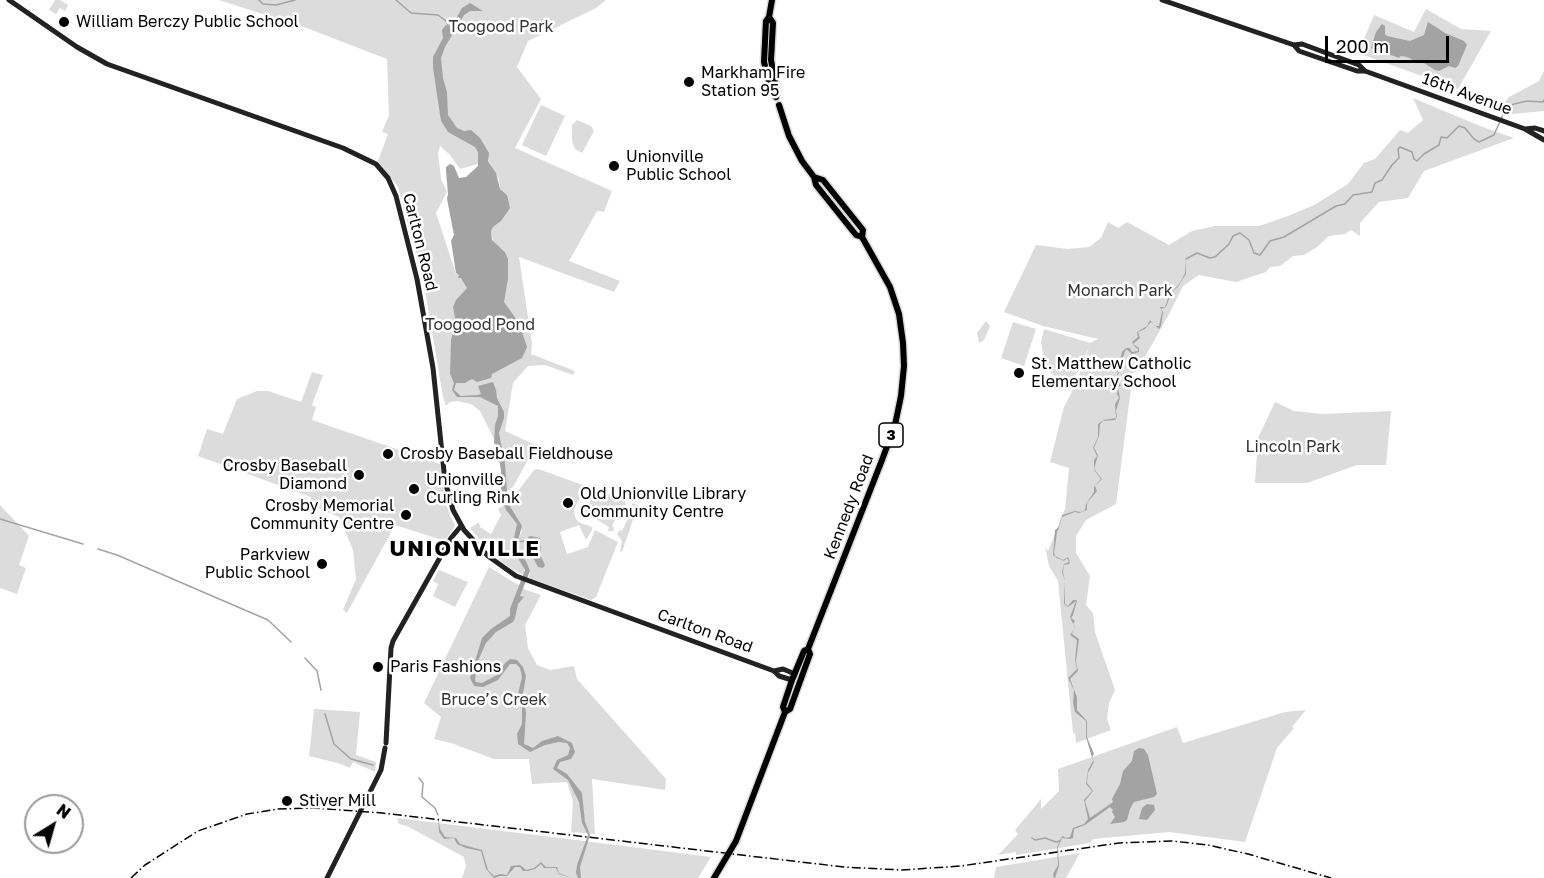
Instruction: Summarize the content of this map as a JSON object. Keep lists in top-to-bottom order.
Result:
{
  "streets": {
    "main road": [
      "16th Avenue",
      "Carlton Road",
      "3",
      "Kennedy Road"
    ]
  },
  "crossings": [
    ["Carlton Road", "Kennedy Road"]
  ],
  "districts": ["UNIONVILLE"],
  "parks": [
    "Toogood Park",
    "Monarch Park",
    "Toogood Pond",
    "Lincoln Park",
    "Bruce’s Creek"
  ],
  "places": [
    "William Berczy Public School",
    "Markham Fire Station 95",
    "Unionville Public School",
    "St. Matthew Catholic Elementary School",
    "Crosby Baseball Fieldhouse",
    "Crosby Baseball Diamond",
    "Unionville Curling Rink",
    "Old Unionville Library Community Centre",
    "Crosby Memorial Community Centre",
    "Parkview Public School",
    "Paris Fashions",
    "Stiver Mill"
  ],
  "scale_bar": "200 m",
  "north": "top right"
}
